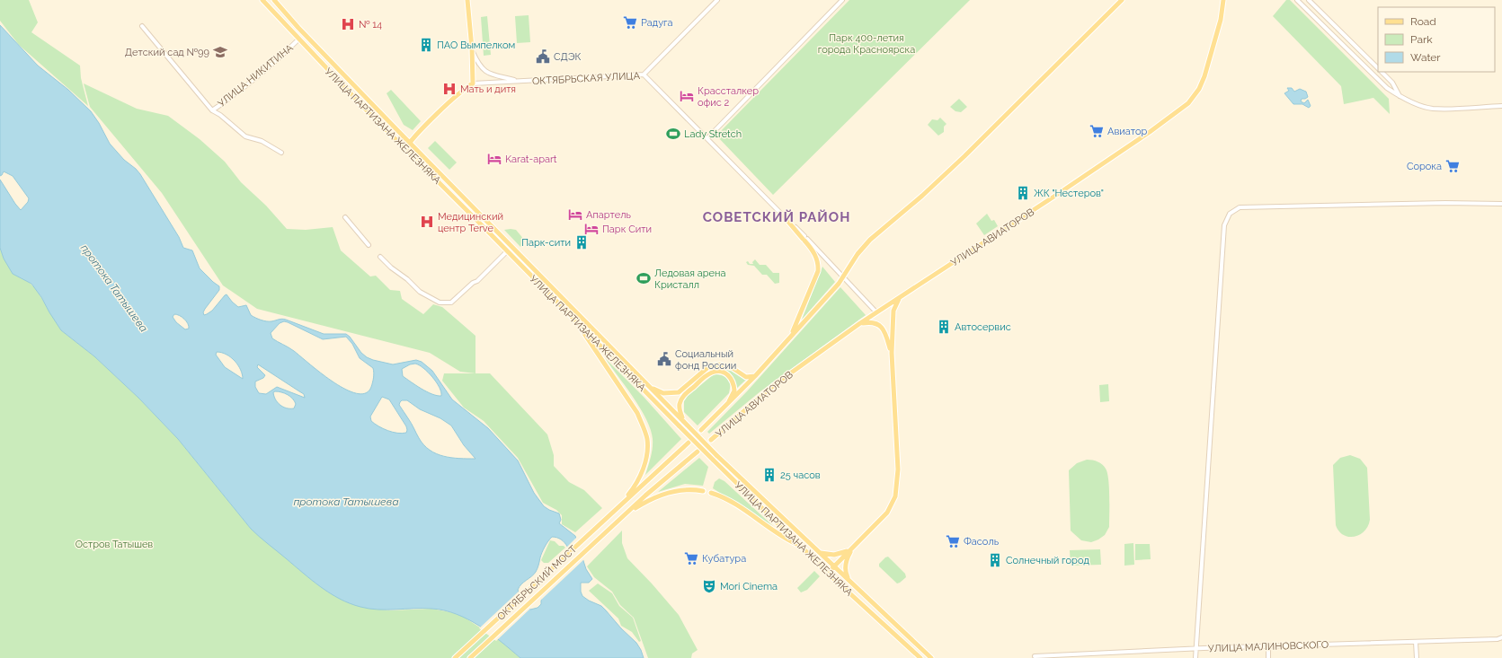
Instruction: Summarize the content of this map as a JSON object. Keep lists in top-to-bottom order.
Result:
{
  "streets": {
    "main road": ["УЛИЦА ПАРТИЗАНА ЖЕЛЕЗНЯКА", "УЛИЦА АВИАТОРОВ", "ОКТЯБРЬСКИЙ МОСТ"],
    "street": ["УЛИЦА НИКИТИНА", "ОКТЯБРЬСКАЯ УЛИЦА", "УЛИЦА МАЛИНОВСКОГО"]
  },
  "crossings": [
    ["УЛИЦА НИКИТИНА", "УЛИЦА ПАРТИЗАНА ЖЕЛЕЗНЯКА"]
  ],
  "districts": ["СОВЕТСКИЙ РАЙОН"],
  "water": ["протока Татышева"],
  "parks": ["Парк 400-летия города Красноярска", "Остров Татышев"],
  "places": {
    "supermarket": [
      "Радуга",
      "Авиатор",
      "Сорока",
      "Фасоль",
      "Кубатура"
    ],
    "hospital": ["№ 14", "Мать и дитя", "Медицинский центр Terve"],
    "building": [
      "ПАО Вымпелком",
      "ЖК \"Нестеров\"",
      "Парк-сити",
      "Автосервис",
      "25 часов",
      "Солнечный город"
    ],
    "school or university": ["Детский сад №99"],
    "public building": ["СДЭК", "Социальный фонд России"],
    "hotel": [
      "Крассталкер офис 2",
      "Karat-apart",
      "Апартель",
      "Парк Сити"
    ],
    "sports": ["Lady Stretch", "Ледовая арена Кристалл"],
    "theatre": ["Mori Cinema"]
  },
  "legend": ["Road", "Park", "Water"]
}
